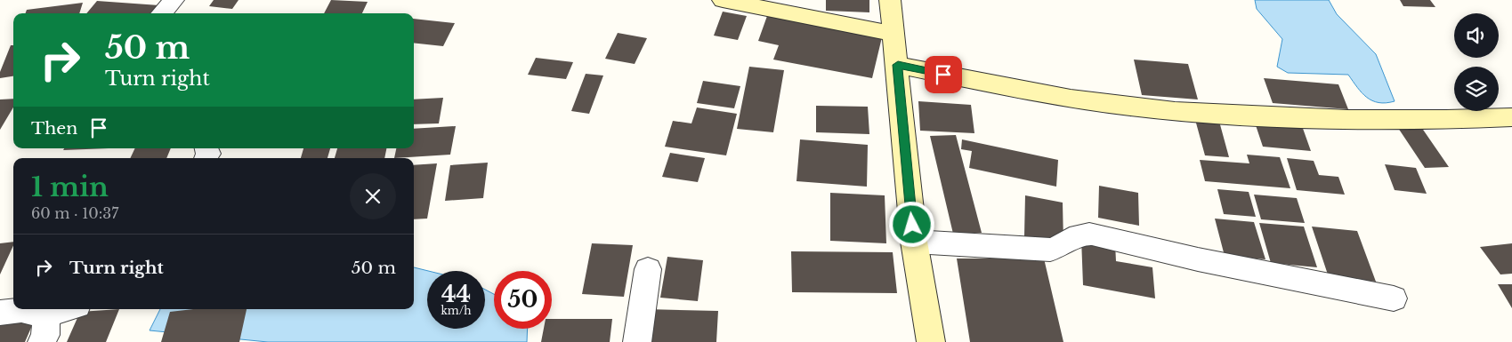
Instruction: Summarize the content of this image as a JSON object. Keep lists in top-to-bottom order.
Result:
{
  "page": {
    "turn": ["50 m", "Turn right"],
    "then": "Then",
    "heading": ["1 min", "60 m · 10:37"],
    "list": [
      {
        "name": "Turn right",
        "value": "50 m"
      }
    ],
    "speed": "44 km/h",
    "limit": "50"
  }
}
